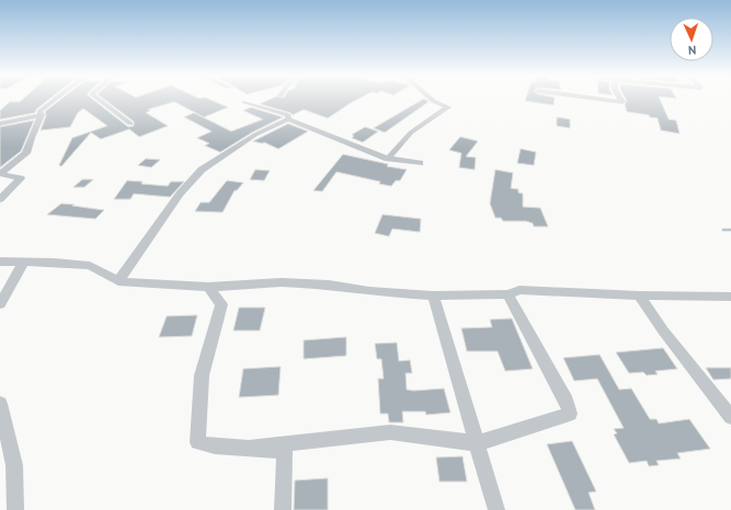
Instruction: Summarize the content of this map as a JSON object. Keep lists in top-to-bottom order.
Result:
{
  "north": "bottom"
}
